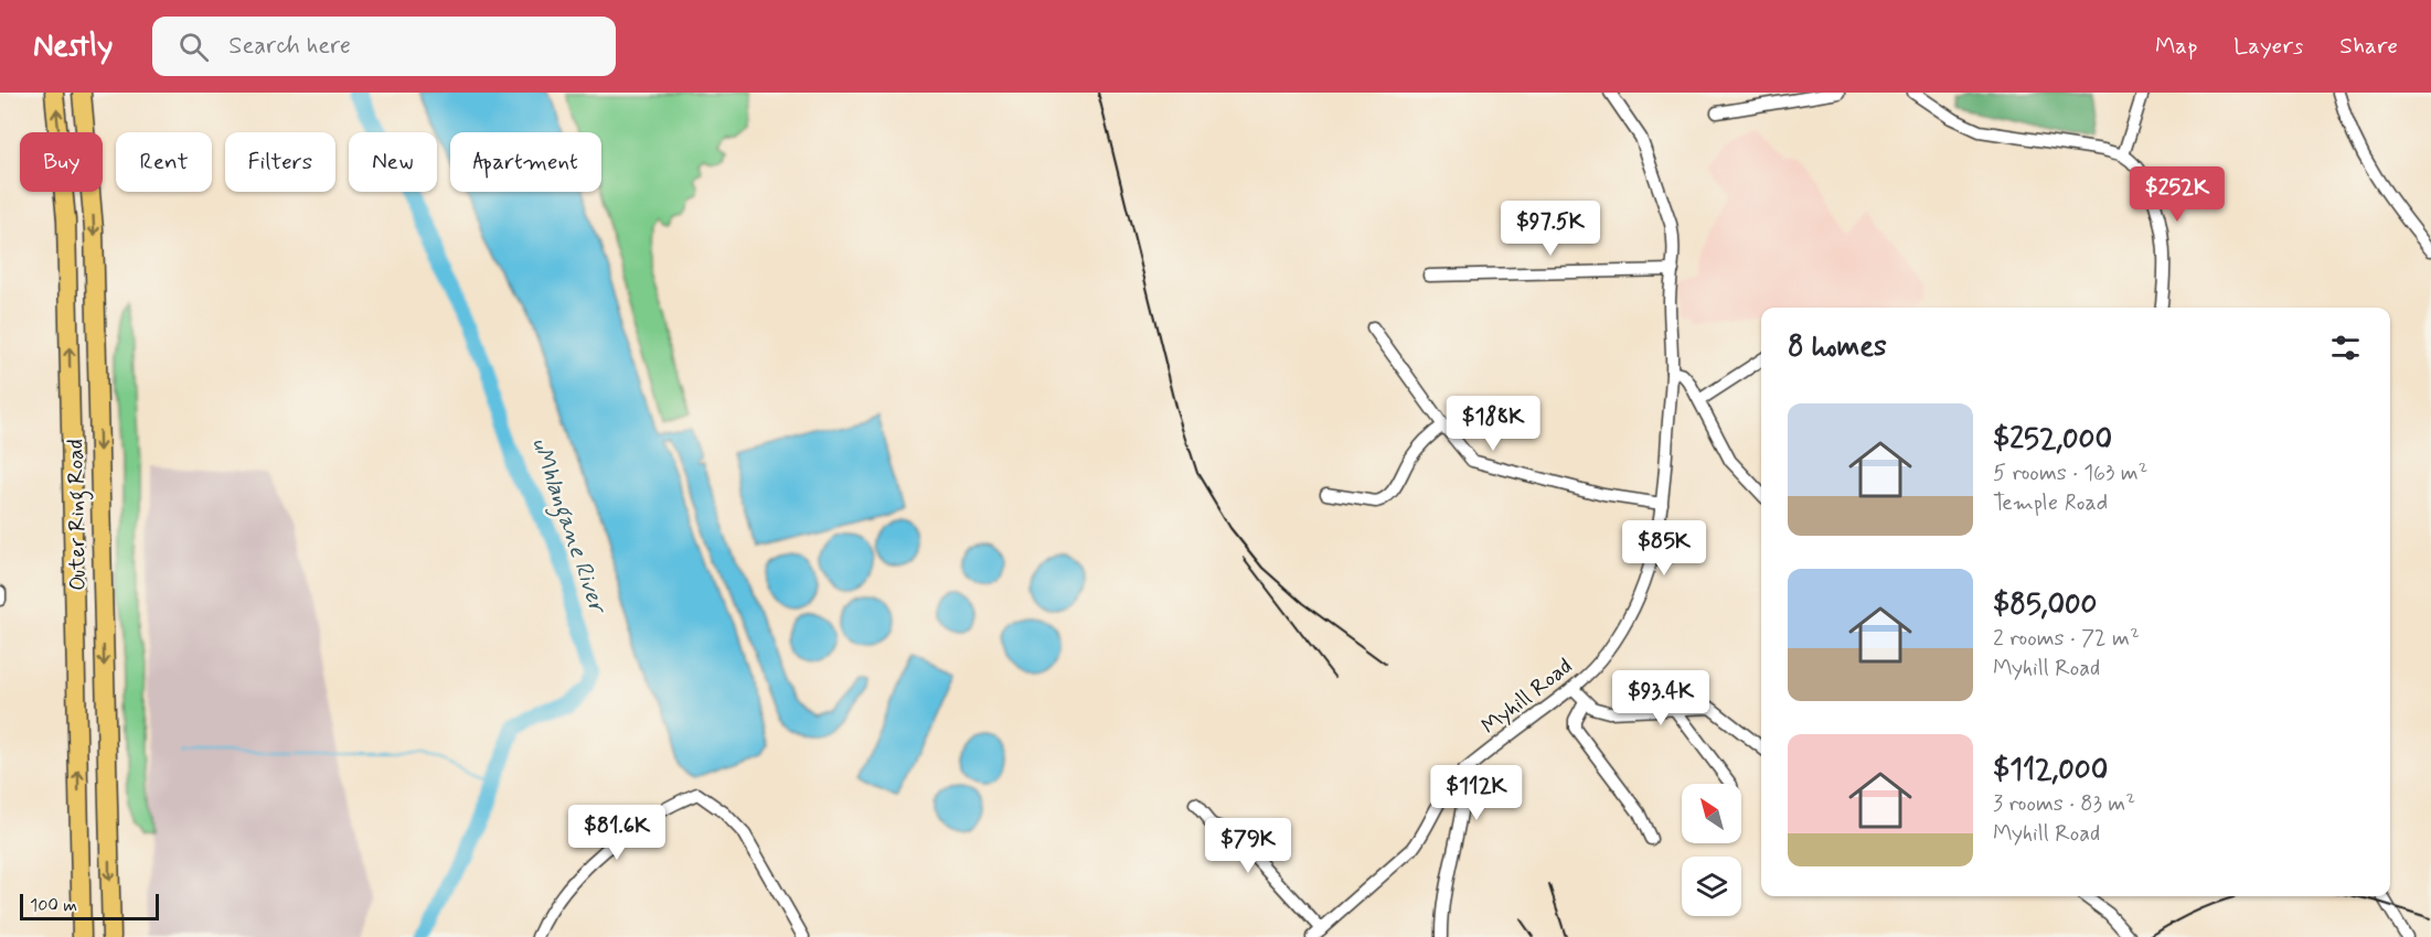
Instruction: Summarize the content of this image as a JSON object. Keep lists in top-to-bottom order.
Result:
{
  "streets": {
    "highway": ["Outer Ring Road"],
    "street": ["Myhill Road"]
  },
  "water": ["uMhlangane River"],
  "scale_bar": "100 m",
  "north": "top left",
  "page": {
    "header": "Nestly",
    "search": "Search here",
    "nav": ["Map", "Layers", "Share"],
    "chip": [
      "Buy",
      "Rent",
      "Filters",
      "New",
      "Apartment"
    ],
    "price": [
      "$252K",
      "$97.5K",
      "$188K",
      "$85K",
      "$93.4K",
      "$112K",
      "$81.6K",
      "$79K"
    ],
    "heading": "8 homes",
    "list": [
      {
        "name": "$252,000",
        "note": "5 rooms · 163 m² · Temple Road"
      },
      {
        "name": "$85,000",
        "note": "2 rooms · 72 m² · Myhill Road"
      },
      {
        "name": "$112,000",
        "note": "3 rooms · 83 m² · Myhill Road"
      }
    ],
    "scale": "100 m"
  }
}
